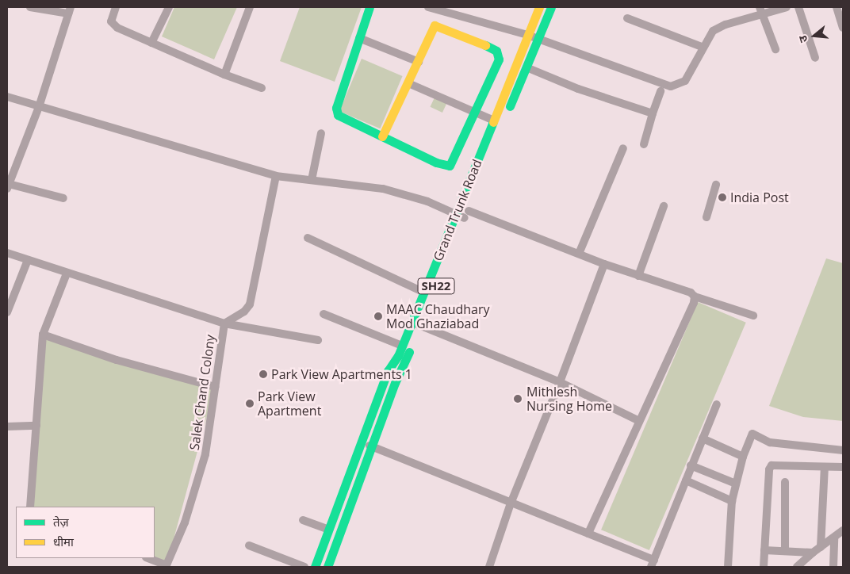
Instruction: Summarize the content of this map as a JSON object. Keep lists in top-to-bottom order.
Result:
{
  "streets": {
    "main road": ["Grand Trunk Road", "SH22"],
    "street": ["Salek Chand Colony"]
  },
  "places": [
    "India Post",
    "MAAC Chaudhary Mod Ghaziabad",
    "Park View Apartments 1",
    "Mithlesh Nursing Home",
    "Park View Apartment"
  ],
  "legend": ["तेज़", "धीमा"],
  "north": "left"
}
